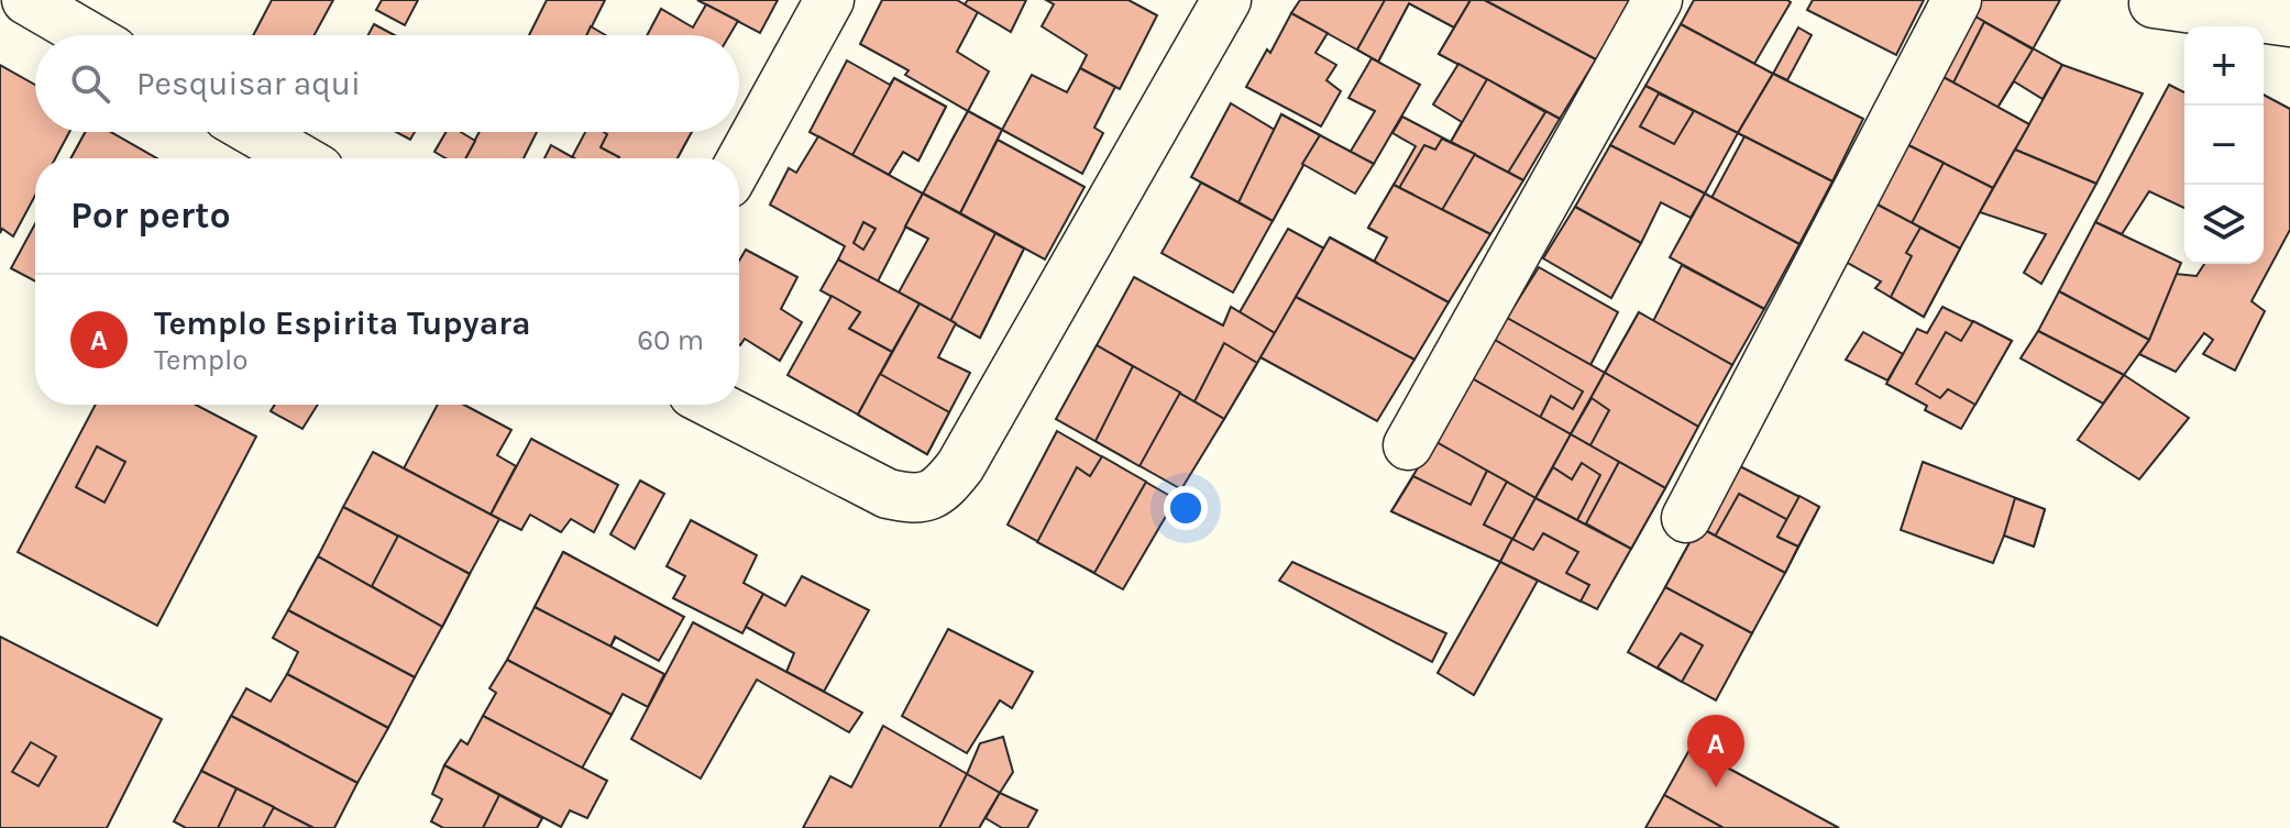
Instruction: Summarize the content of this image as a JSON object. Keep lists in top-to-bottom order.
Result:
{
  "page": {
    "map_buttons": ["+", "−"],
    "search": "Pesquisar aqui",
    "heading": "Por perto",
    "list": [
      {
        "mark": "A",
        "name": "Templo Espirita Tupyara",
        "note": "Templo",
        "value": "60 m"
      }
    ],
    "pins": "A"
  }
}
